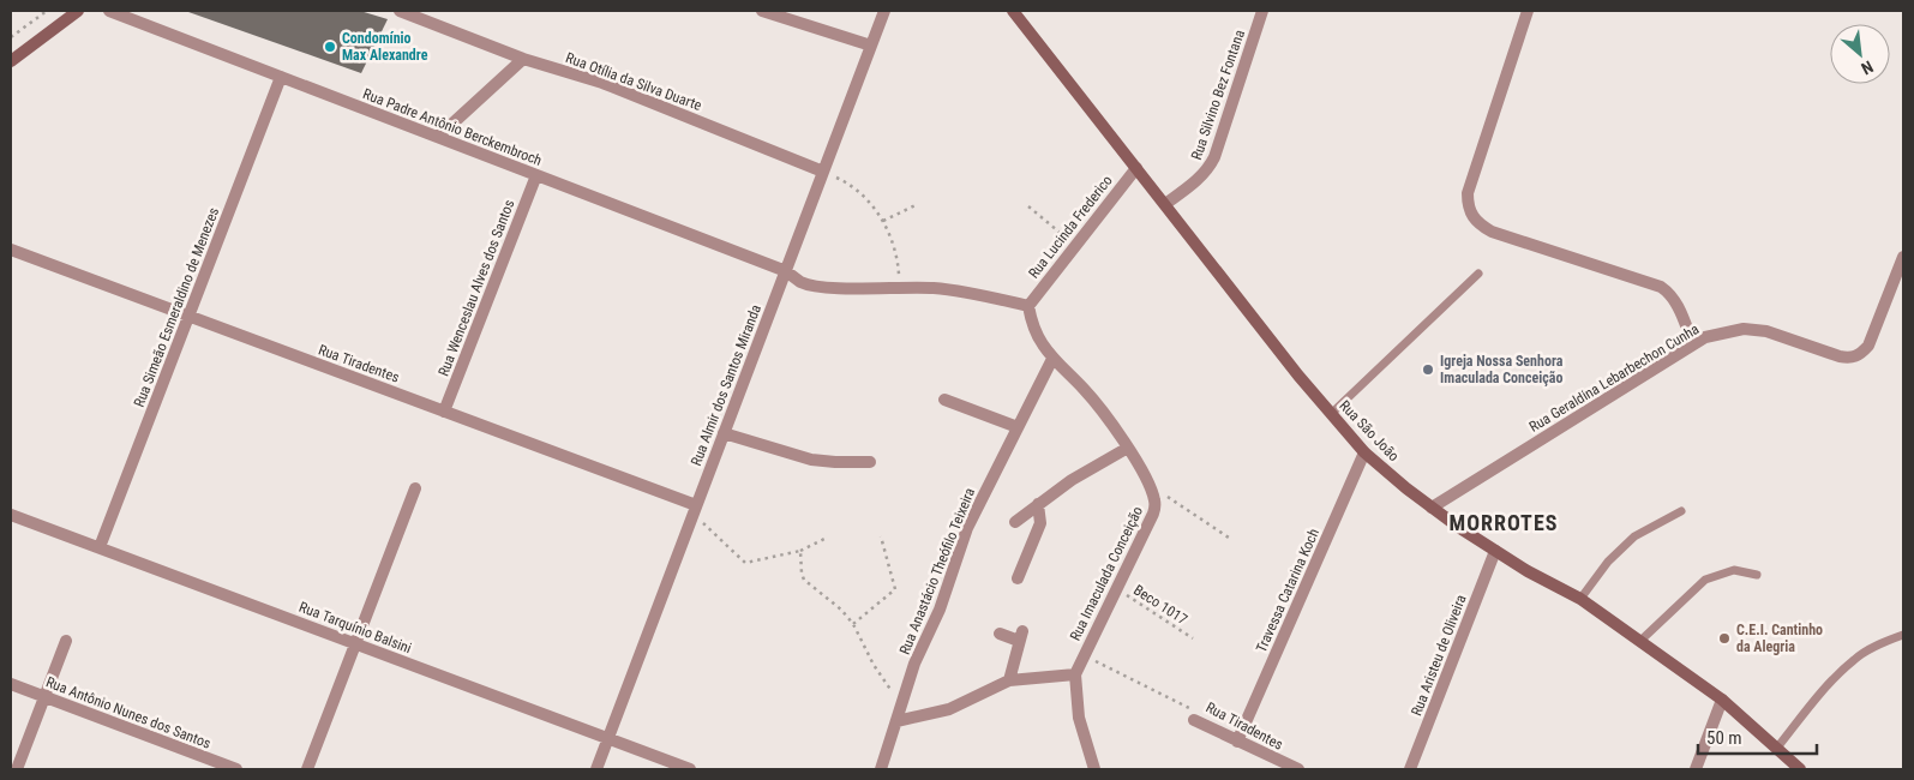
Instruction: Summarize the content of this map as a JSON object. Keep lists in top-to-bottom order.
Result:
{
  "streets": {
    "main road": ["Rua São João"],
    "street": [
      "Rua Otília da Silva Duarte",
      "Rua Silvino Bez Fontana",
      "Rua Padre Antônio Berckembroch",
      "Rua Lucinda Frederico",
      "Rua Wenceslau Alves dos Santos",
      "Rua Simeão Esmeraldino de Menezes",
      "Rua Tiradentes",
      "Rua Geraldina Lebarbechon Cunha",
      "Rua Almir dos Santos Miranda",
      "Rua Anastácio Theófilo Teixeira",
      "Rua Imaculada Conceição",
      "Travessa Catarina Koch",
      "Rua Tarquínio Balsini",
      "Rua Aristeu de Oliveira",
      "Rua Antônio Nunes dos Santos"
    ],
    "path": ["Beco 1017"]
  },
  "crossings": [
    ["Rua Otília da Silva Duarte", "Rua Almir dos Santos Miranda"],
    ["Rua Silvino Bez Fontana", "Rua São João"],
    ["Rua Padre Antônio Berckembroch", "Rua Wenceslau Alves dos Santos"],
    ["Rua Padre Antônio Berckembroch", "Rua Simeão Esmeraldino de Menezes"],
    ["Rua Padre Antônio Berckembroch", "Rua Almir dos Santos Miranda"],
    ["Rua Lucinda Frederico", "Rua São João"],
    ["Rua Lucinda Frederico", "Rua Imaculada Conceição"],
    ["Rua Wenceslau Alves dos Santos", "Rua Tiradentes"],
    ["Rua Simeão Esmeraldino de Menezes", "Rua Tiradentes"],
    ["Rua Simeão Esmeraldino de Menezes", "Rua Tarquínio Balsini"],
    ["Rua Tiradentes", "Rua Almir dos Santos Miranda"],
    ["Rua Tiradentes", "Rua Imaculada Conceição"],
    ["Rua Tiradentes", "Travessa Catarina Koch"],
    ["Rua Geraldina Lebarbechon Cunha", "Rua São João"],
    ["Rua Almir dos Santos Miranda", "Rua Tarquínio Balsini"],
    ["Rua São João", "Travessa Catarina Koch"],
    ["Rua São João", "Rua Aristeu de Oliveira"],
    ["Rua Anastácio Theófilo Teixeira", "Rua Imaculada Conceição"],
    ["Rua Imaculada Conceição", "Beco 1017"]
  ],
  "districts": ["MORROTES"],
  "places": ["Condomínio Max Alexandre", "Igreja Nossa Senhora Imaculada Conceição", "C.E.I. Cantinho da Alegria"],
  "scale_bar": "50 m",
  "north": "bottom right"
}
